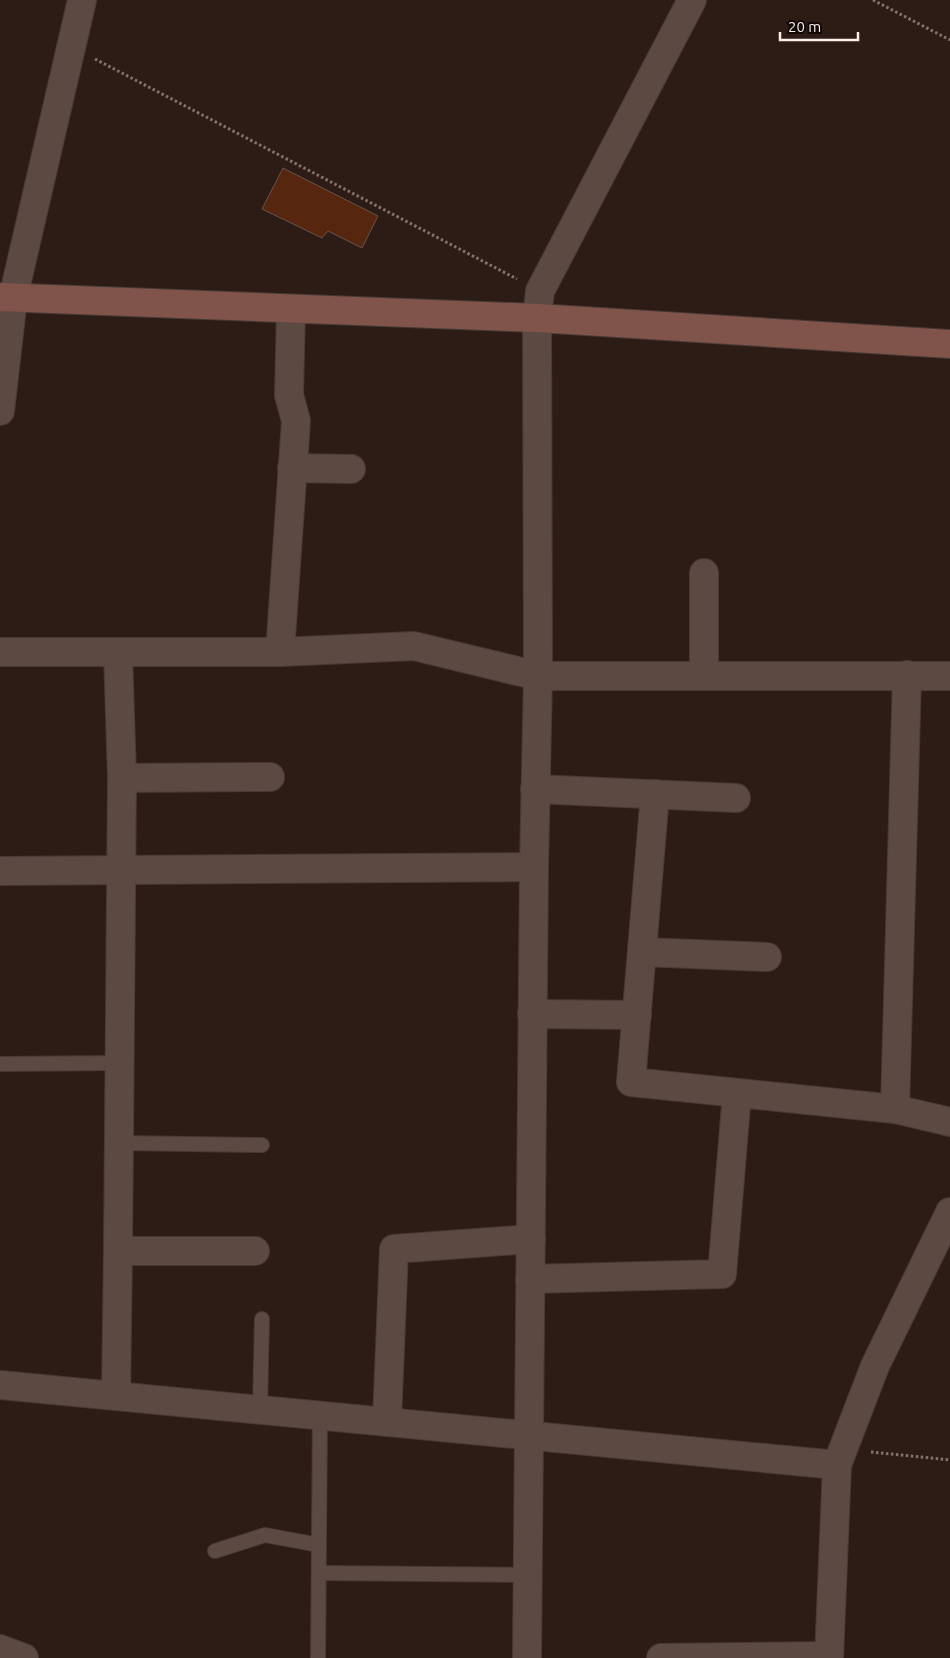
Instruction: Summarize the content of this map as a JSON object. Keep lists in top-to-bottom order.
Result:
{
  "scale_bar": "20 m"
}
